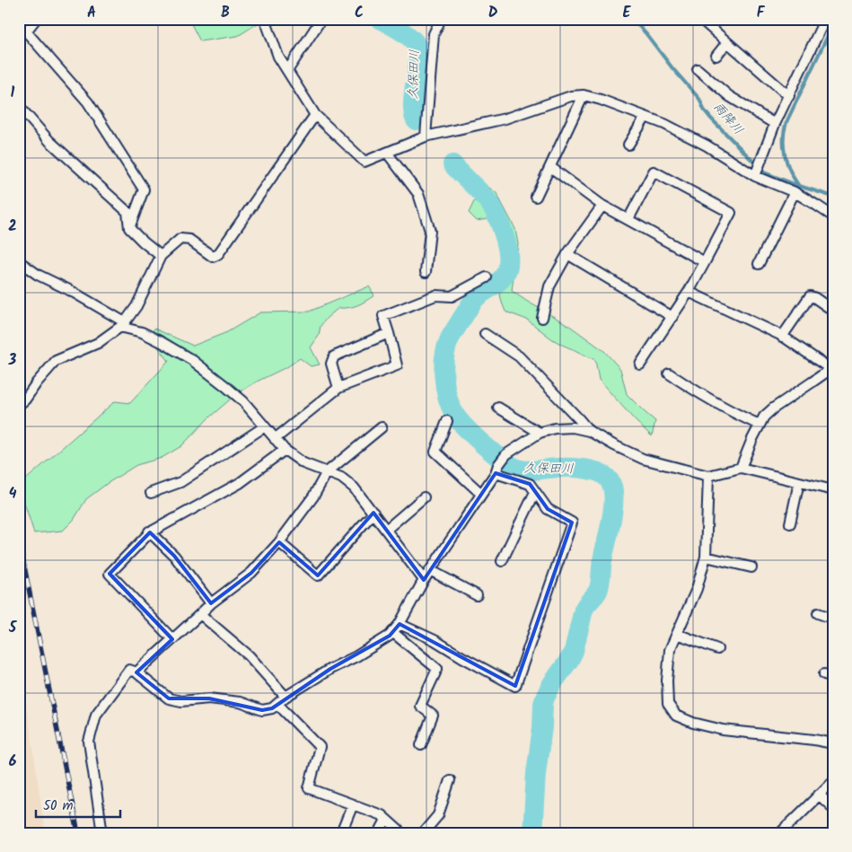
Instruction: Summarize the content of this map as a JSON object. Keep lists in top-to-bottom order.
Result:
{
  "water": ["久保田川", "雨降川"],
  "scale_bar": "50 m",
  "grid": {
    "columns": [
      "A",
      "B",
      "C",
      "D",
      "E",
      "F"
    ],
    "rows": [
      "1",
      "2",
      "3",
      "4",
      "5",
      "6"
    ]
  }
}
